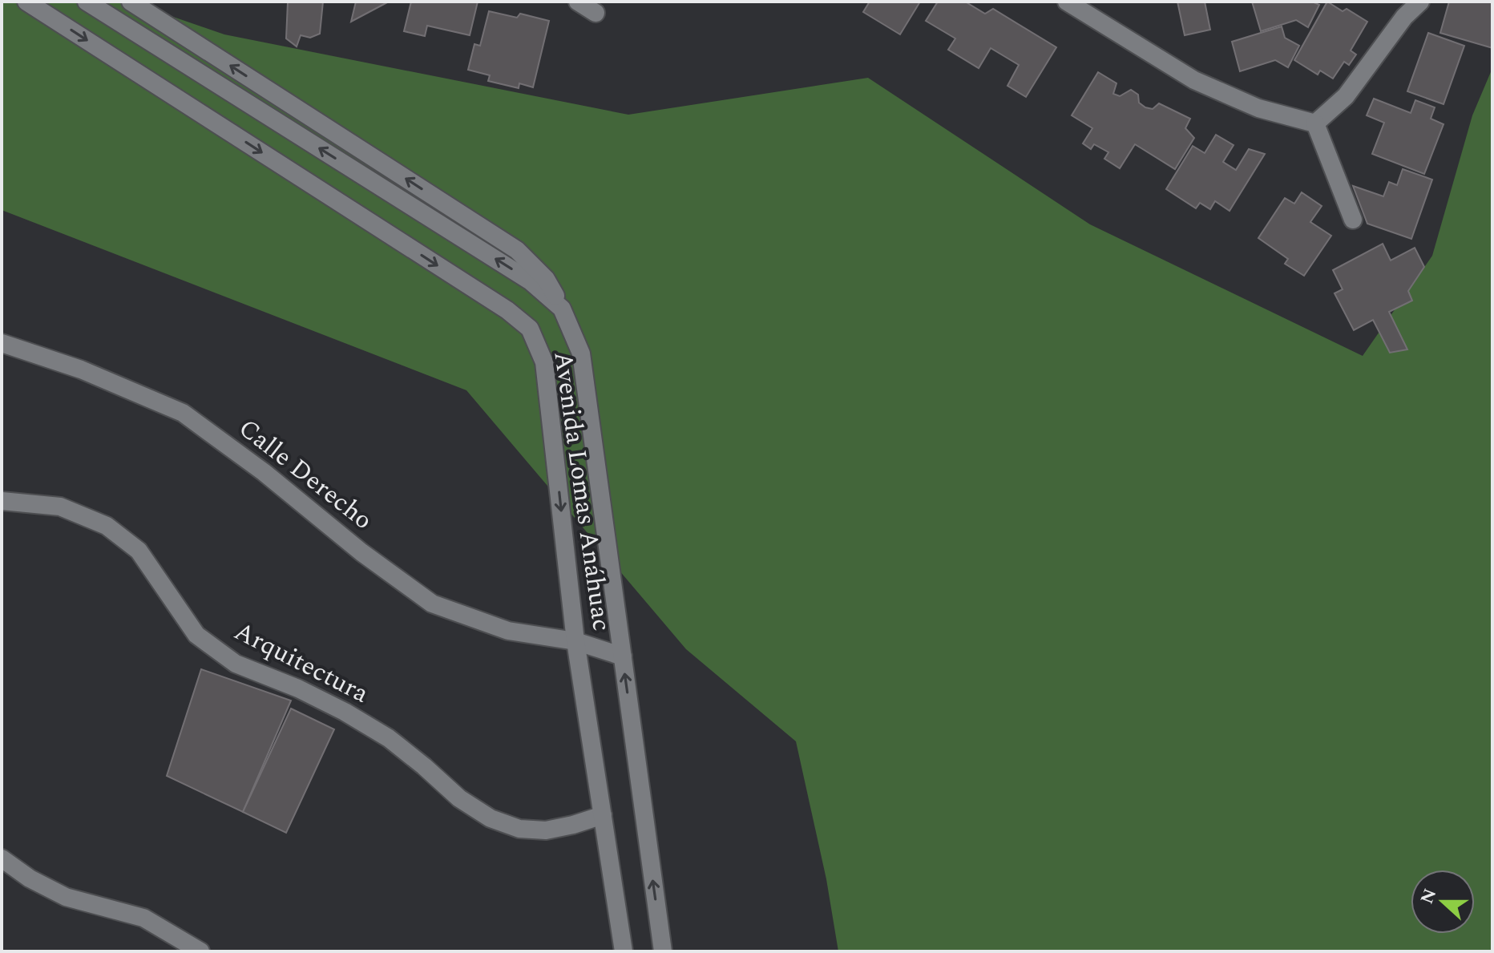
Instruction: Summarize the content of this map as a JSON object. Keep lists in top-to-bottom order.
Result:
{
  "streets": {
    "main road": ["Calle Derecho", "Avenida Lomas Anáhuac", "Arquitectura"]
  },
  "crossings": [
    ["Calle Derecho", "Avenida Lomas Anáhuac"],
    ["Avenida Lomas Anáhuac", "Arquitectura"]
  ],
  "north": "left"
}
